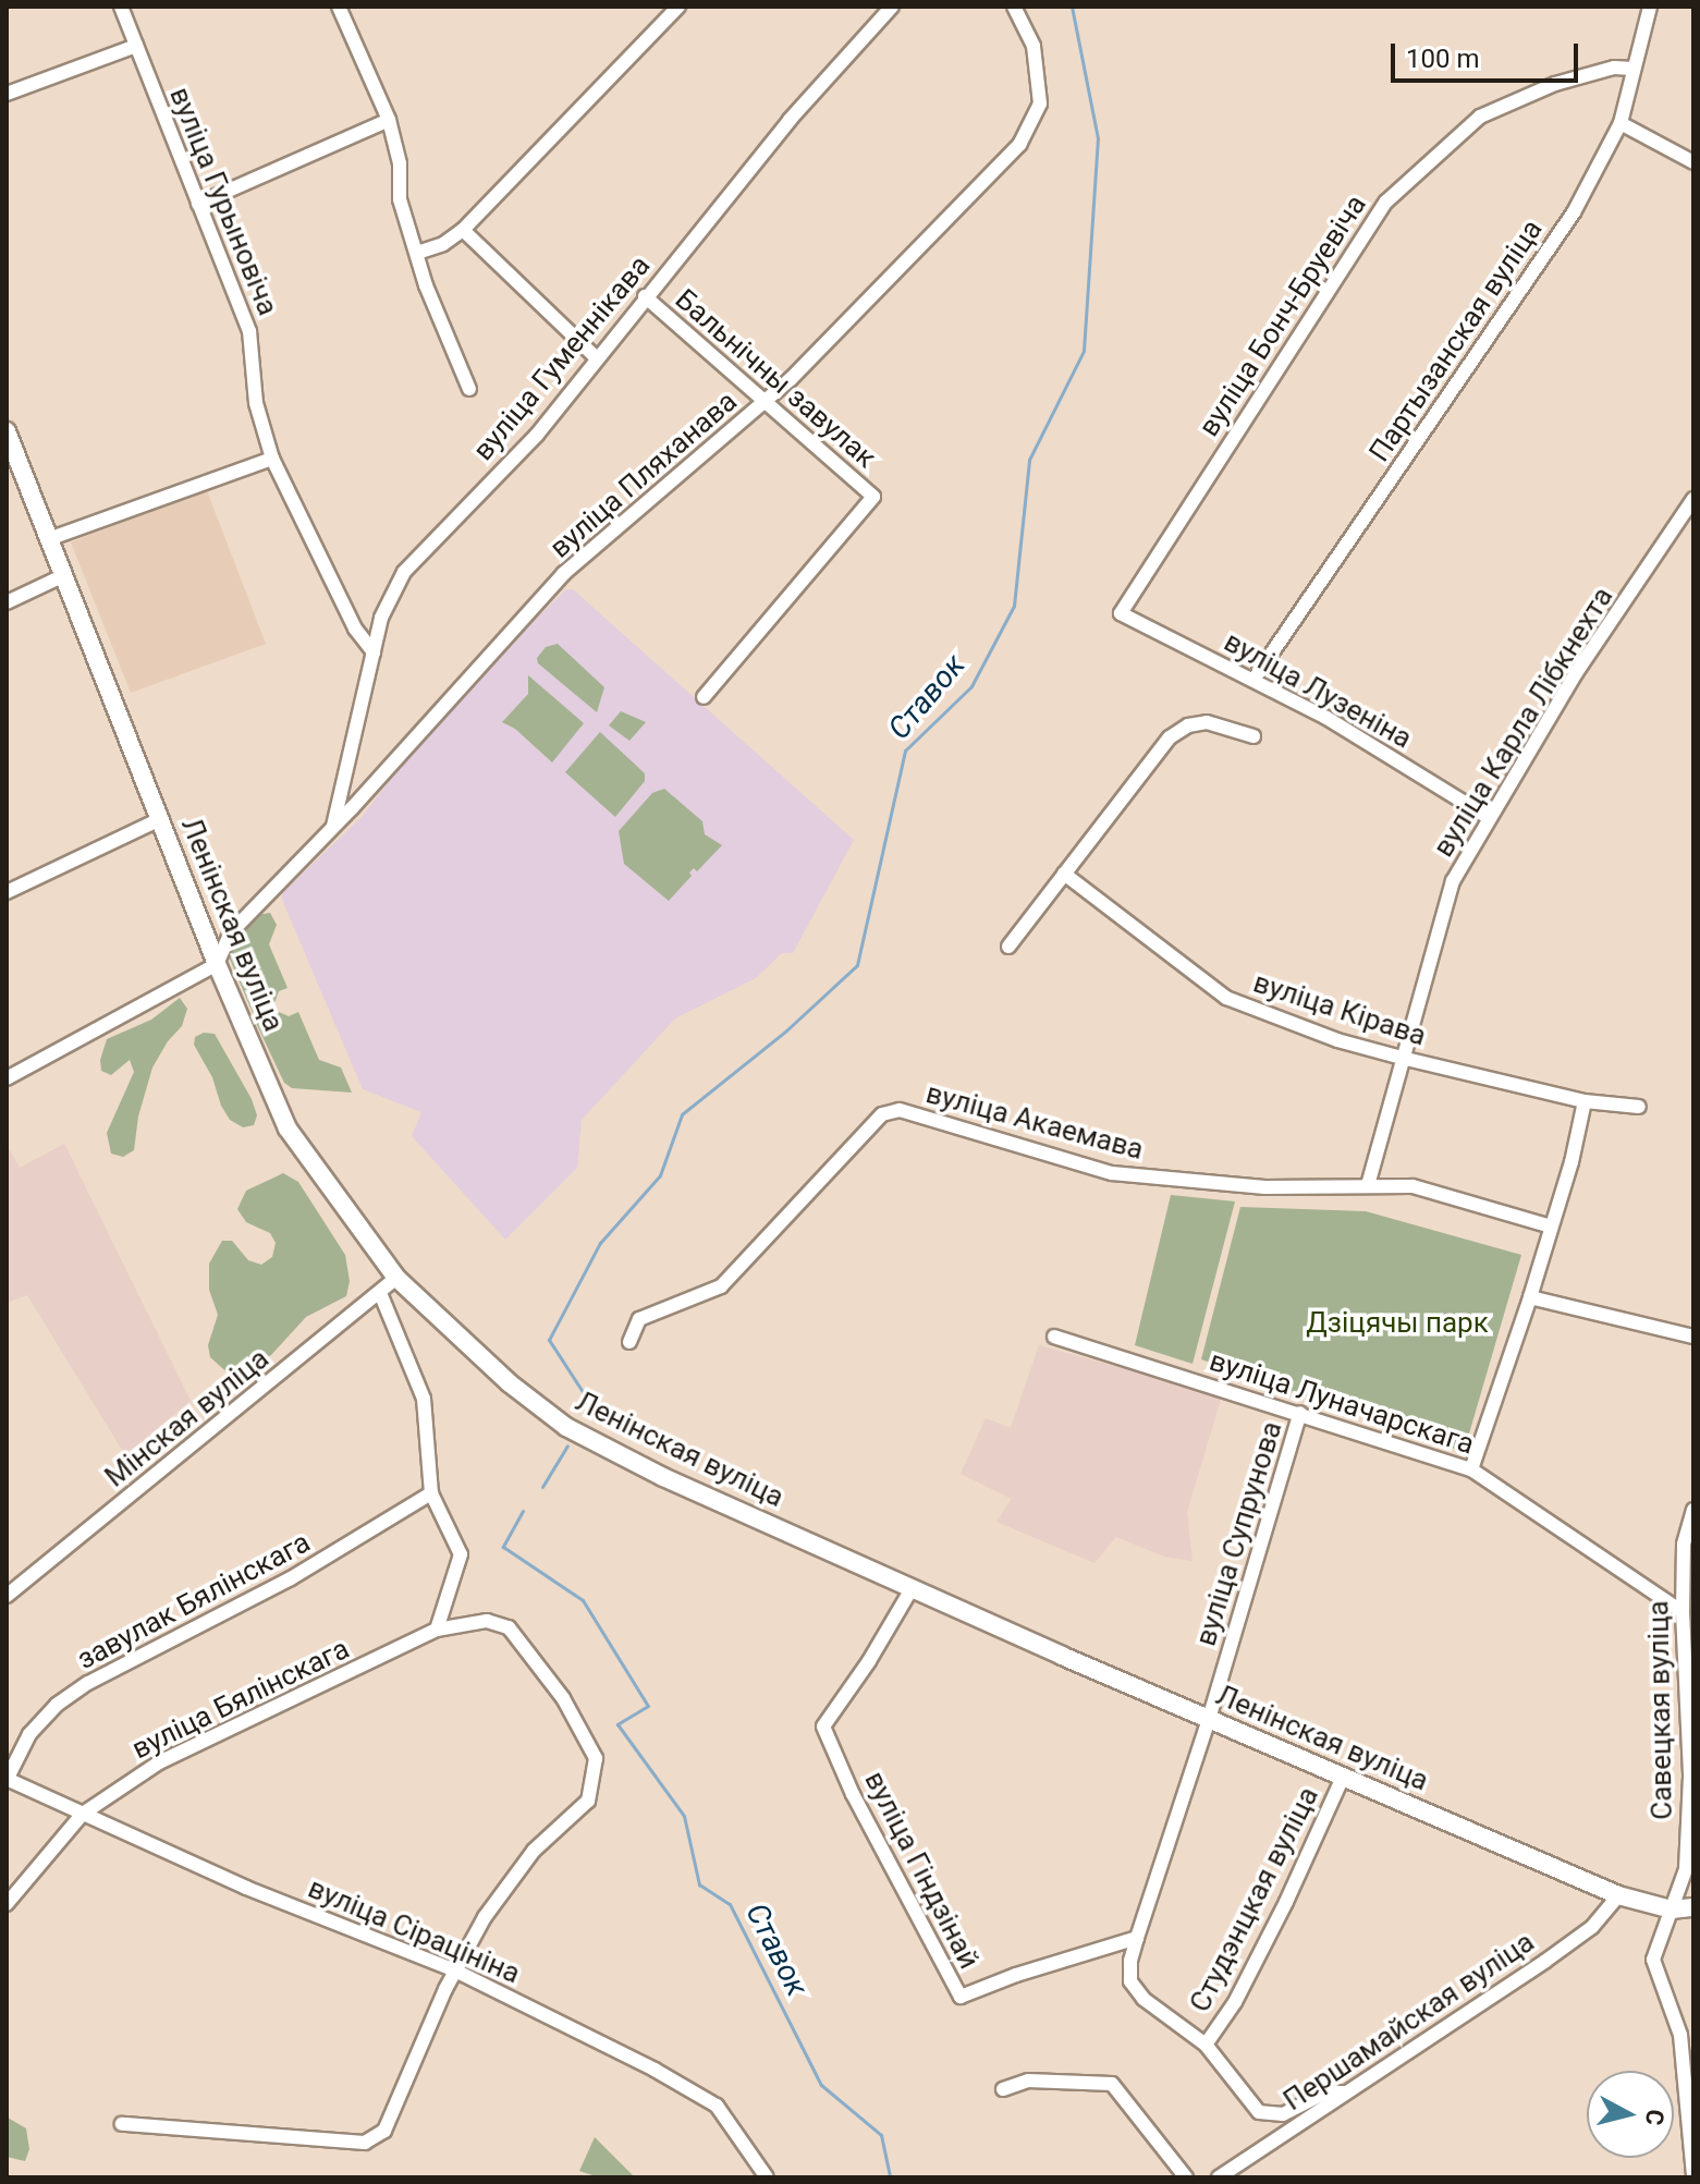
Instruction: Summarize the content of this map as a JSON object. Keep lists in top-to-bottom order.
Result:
{
  "streets": {
    "main road": ["Ленінская вуліца"],
    "street": [
      "вуліца Гурыновіча",
      "вуліца Бонч-Бруевіча",
      "Партызанская вуліца",
      "вуліца Гуменнікава",
      "Бальнічны завулак",
      "вуліца Пляханава",
      "вуліца Лузеніна",
      "вуліца Карла Лібкнехта",
      "вуліца Кірава",
      "вуліца Акаемава",
      "вуліца Луначарскага",
      "Мінская вуліца",
      "вуліца Супрунова",
      "завулак Бялінскага",
      "вуліца Бялінскага",
      "Савецкая вуліца",
      "вуліца Гіндзінай",
      "Студэнцкая вуліца",
      "вуліца Сірацініна",
      "Першамайская вуліца"
    ]
  },
  "crossings": [
    ["вуліца Гурыновіча", "вуліца Гуменнікава"],
    ["вуліца Бонч-Бруевіча", "Партызанская вуліца"],
    ["вуліца Бонч-Бруевіча", "вуліца Лузеніна"],
    ["Партызанская вуліца", "вуліца Лузеніна"],
    ["вуліца Гуменнікава", "Бальнічны завулак"],
    ["вуліца Гуменнікава", "вуліца Пляханава"],
    ["Бальнічны завулак", "вуліца Пляханава"],
    ["вуліца Пляханава", "Ленінская вуліца"],
    ["вуліца Лузеніна", "вуліца Карла Лібкнехта"],
    ["вуліца Карла Лібкнехта", "вуліца Кірава"],
    ["вуліца Карла Лібкнехта", "вуліца Акаемава"],
    ["Ленінская вуліца", "Мінская вуліца"],
    ["Ленінская вуліца", "вуліца Супрунова"],
    ["Ленінская вуліца", "Савецкая вуліца"],
    ["Ленінская вуліца", "вуліца Гіндзінай"],
    ["Ленінская вуліца", "Студэнцкая вуліца"],
    ["Ленінская вуліца", "Першамайская вуліца"],
    ["вуліца Луначарскага", "вуліца Супрунова"],
    ["вуліца Луначарскага", "Савецкая вуліца"],
    ["вуліца Супрунова", "вуліца Гіндзінай"],
    ["завулак Бялінскага", "вуліца Сірацініна"],
    ["вуліца Бялінскага", "вуліца Сірацініна"]
  ],
  "water": ["Ставок"],
  "parks": ["Дзіцячы парк"],
  "scale_bar": "100 m",
  "north": "right"
}
